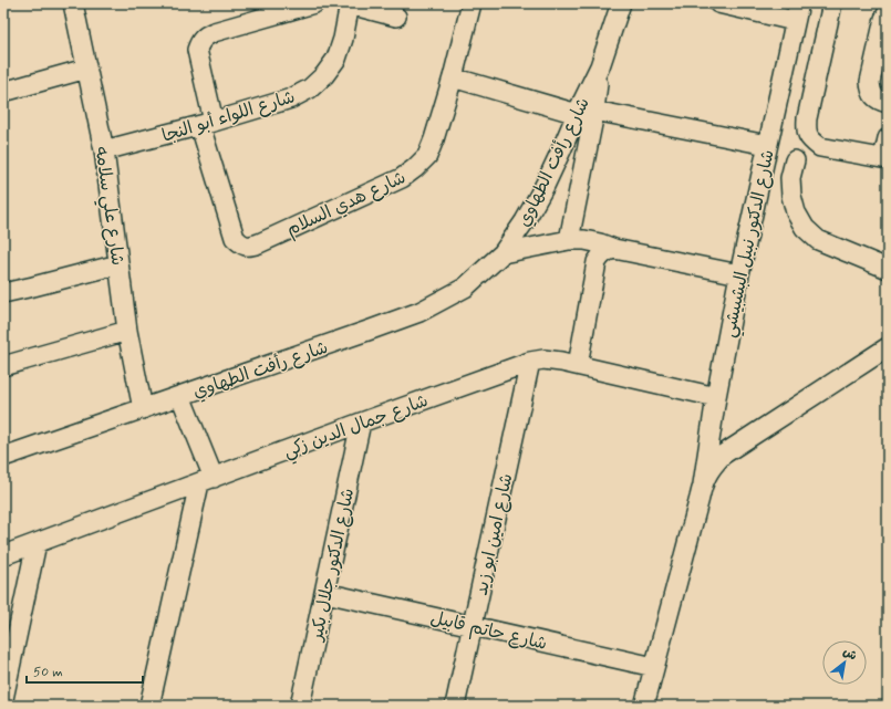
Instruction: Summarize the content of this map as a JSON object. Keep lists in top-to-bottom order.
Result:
{
  "streets": {
    "street": [
      "شارع اللواء أبو النجا",
      "شارع رأفت الطهاوي",
      "شارع هدي السلام",
      "شارع علي سلامه",
      "شارع الدكتور نبيل البشبيشي",
      "شارع جمال الدين زكي",
      "شارع امين ابو زيد",
      "شارع الدكتور جلال بكير",
      "شارع حاتم قابيل"
    ]
  },
  "crossings": [
    ["شارع اللواء أبو النجا", "شارع هدي السلام"],
    ["شارع اللواء أبو النجا", "شارع علي سلامه"],
    ["شارع رأفت الطهاوي", "شارع علي سلامه"],
    ["شارع رأفت الطهاوي", "شارع الدكتور نبيل البشبيشي"],
    ["شارع الدكتور نبيل البشبيشي", "شارع جمال الدين زكي"],
    ["شارع الدكتور نبيل البشبيشي", "شارع حاتم قابيل"],
    ["شارع جمال الدين زكي", "شارع امين ابو زيد"],
    ["شارع جمال الدين زكي", "شارع الدكتور جلال بكير"],
    ["شارع امين ابو زيد", "شارع حاتم قابيل"],
    ["شارع الدكتور جلال بكير", "شارع حاتم قابيل"]
  ],
  "scale_bar": "50 m",
  "north": "top right"
}
